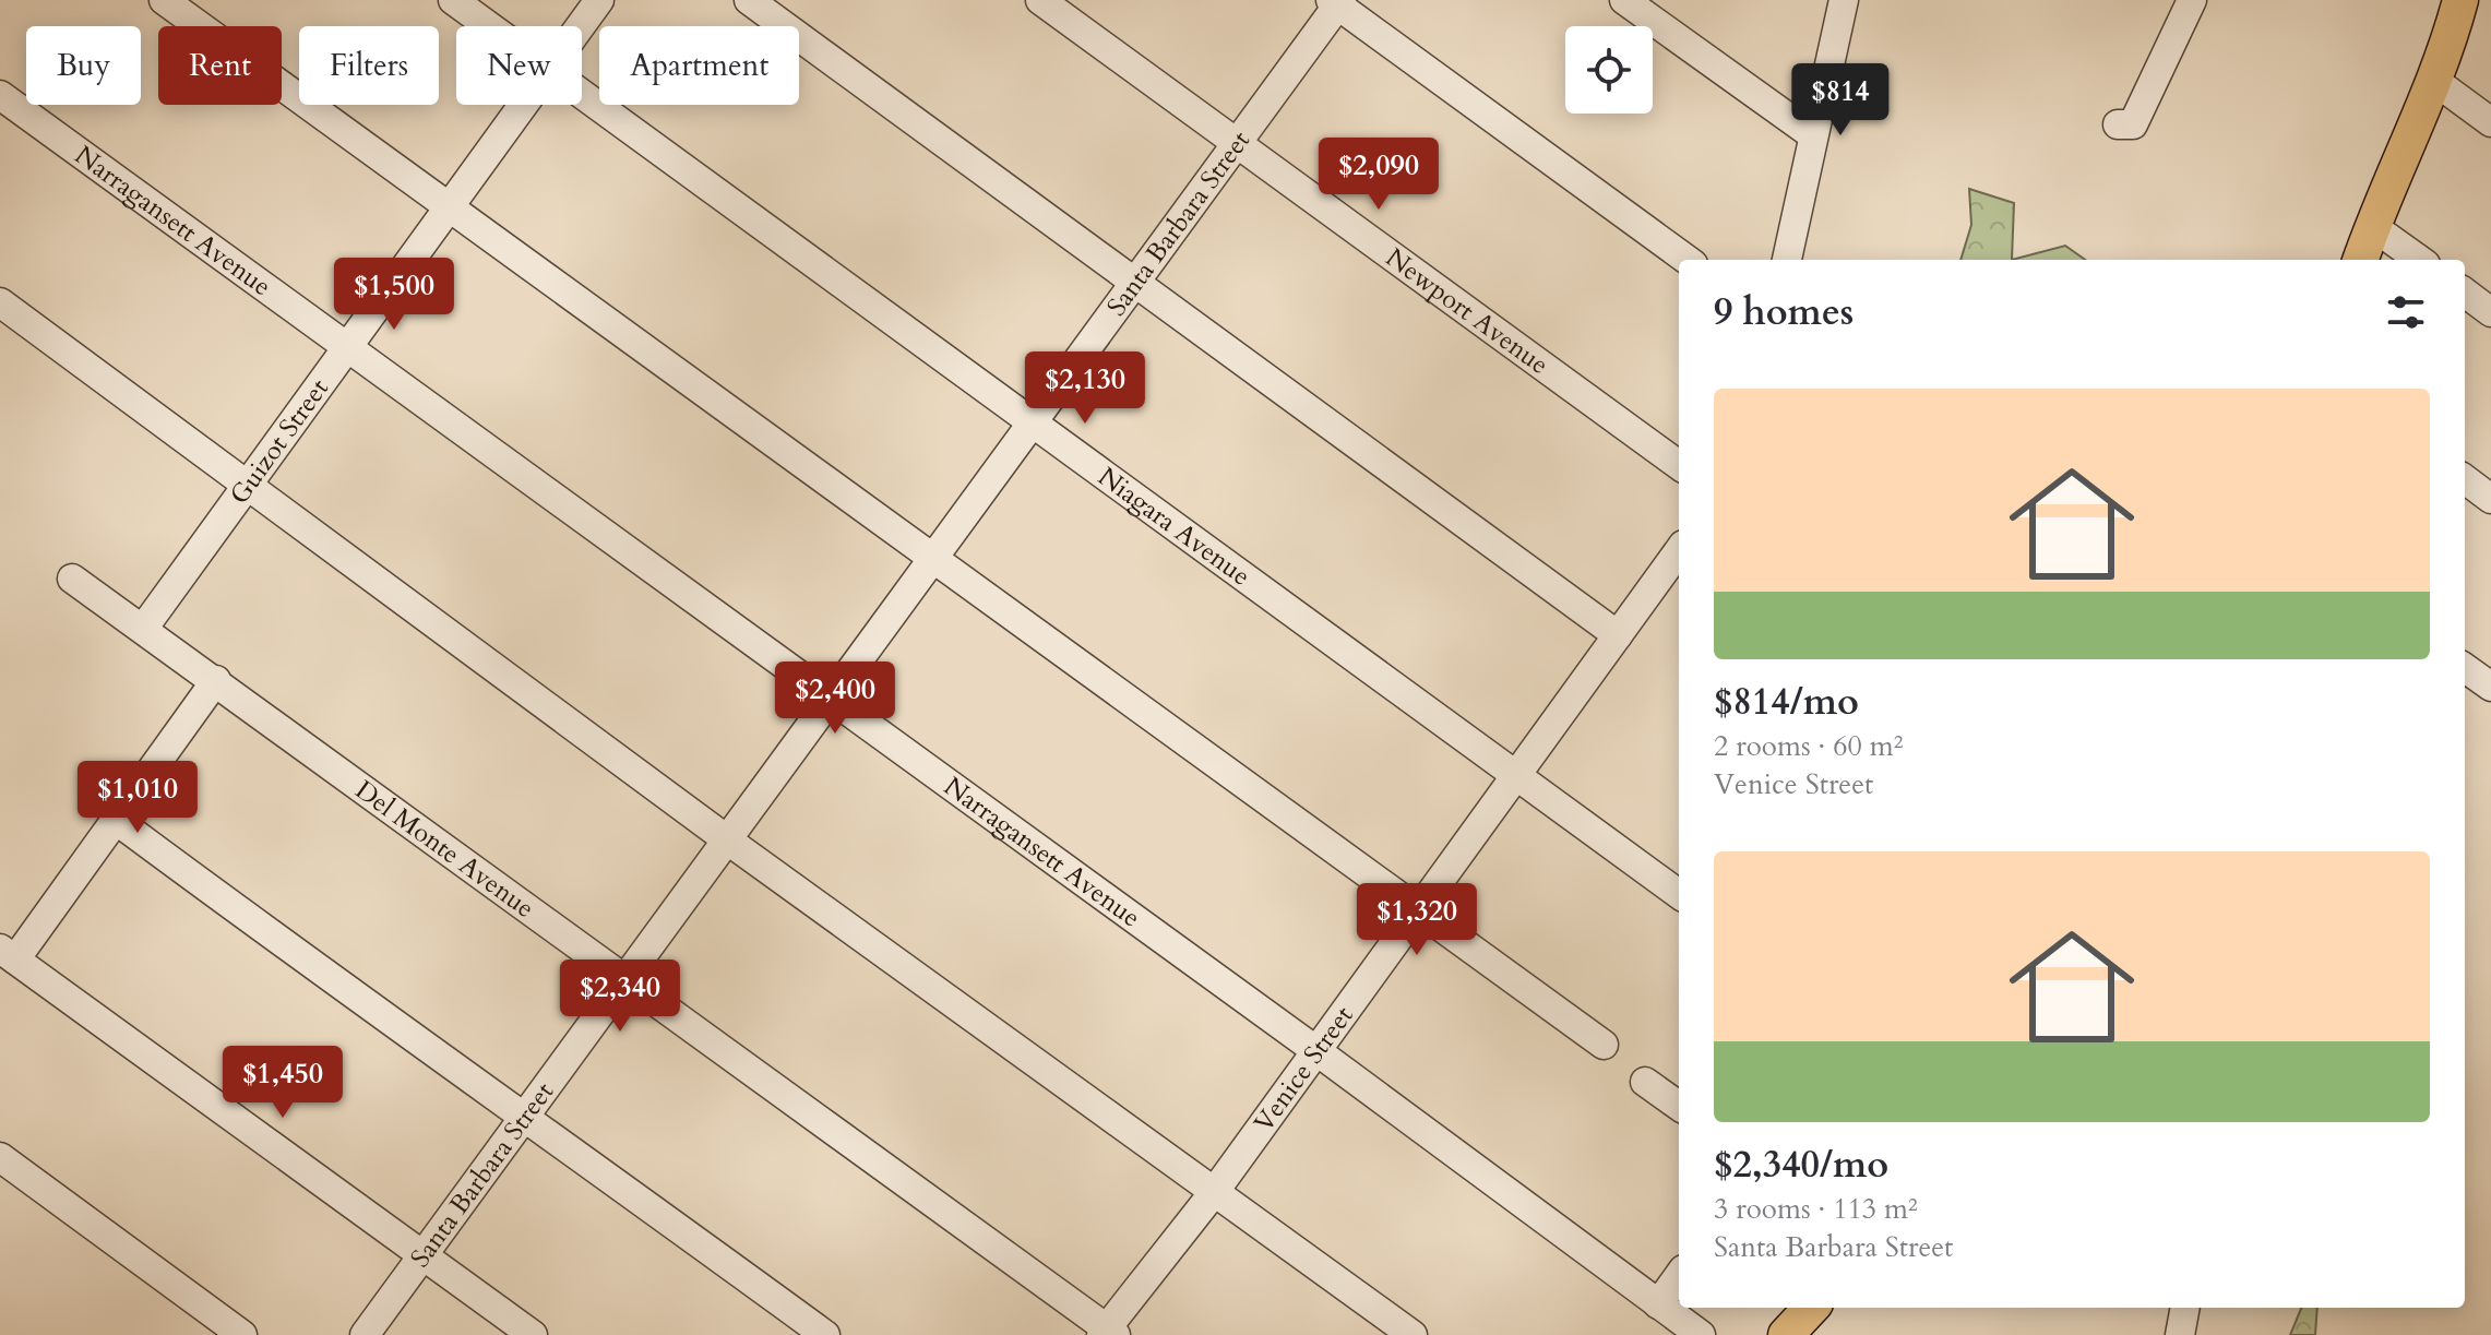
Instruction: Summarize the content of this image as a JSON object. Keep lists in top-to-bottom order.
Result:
{
  "streets": {
    "street": [
      "Narragansett Avenue",
      "Santa Barbara Street",
      "Newport Avenue",
      "Guizot Street",
      "Niagara Avenue",
      "Del Monte Avenue",
      "Venice Street"
    ]
  },
  "crossings": [
    ["Narragansett Avenue", "Santa Barbara Street"],
    ["Narragansett Avenue", "Guizot Street"],
    ["Narragansett Avenue", "Venice Street"],
    ["Santa Barbara Street", "Newport Avenue"],
    ["Santa Barbara Street", "Niagara Avenue"],
    ["Santa Barbara Street", "Del Monte Avenue"],
    ["Guizot Street", "Del Monte Avenue"],
    ["Niagara Avenue", "Venice Street"],
    ["Del Monte Avenue", "Venice Street"]
  ],
  "page": {
    "chip": [
      "Buy",
      "Rent",
      "Filters",
      "New",
      "Apartment"
    ],
    "price": [
      "$814",
      "$2,090",
      "$1,500",
      "$2,130",
      "$2,400",
      "$1,010",
      "$1,320",
      "$2,340",
      "$1,450"
    ],
    "heading": "9 homes",
    "list": [
      {
        "name": "$814/mo",
        "note": "2 rooms · 60 m² · Venice Street"
      },
      {
        "name": "$2,340/mo",
        "note": "3 rooms · 113 m² · Santa Barbara Street"
      }
    ]
  }
}
